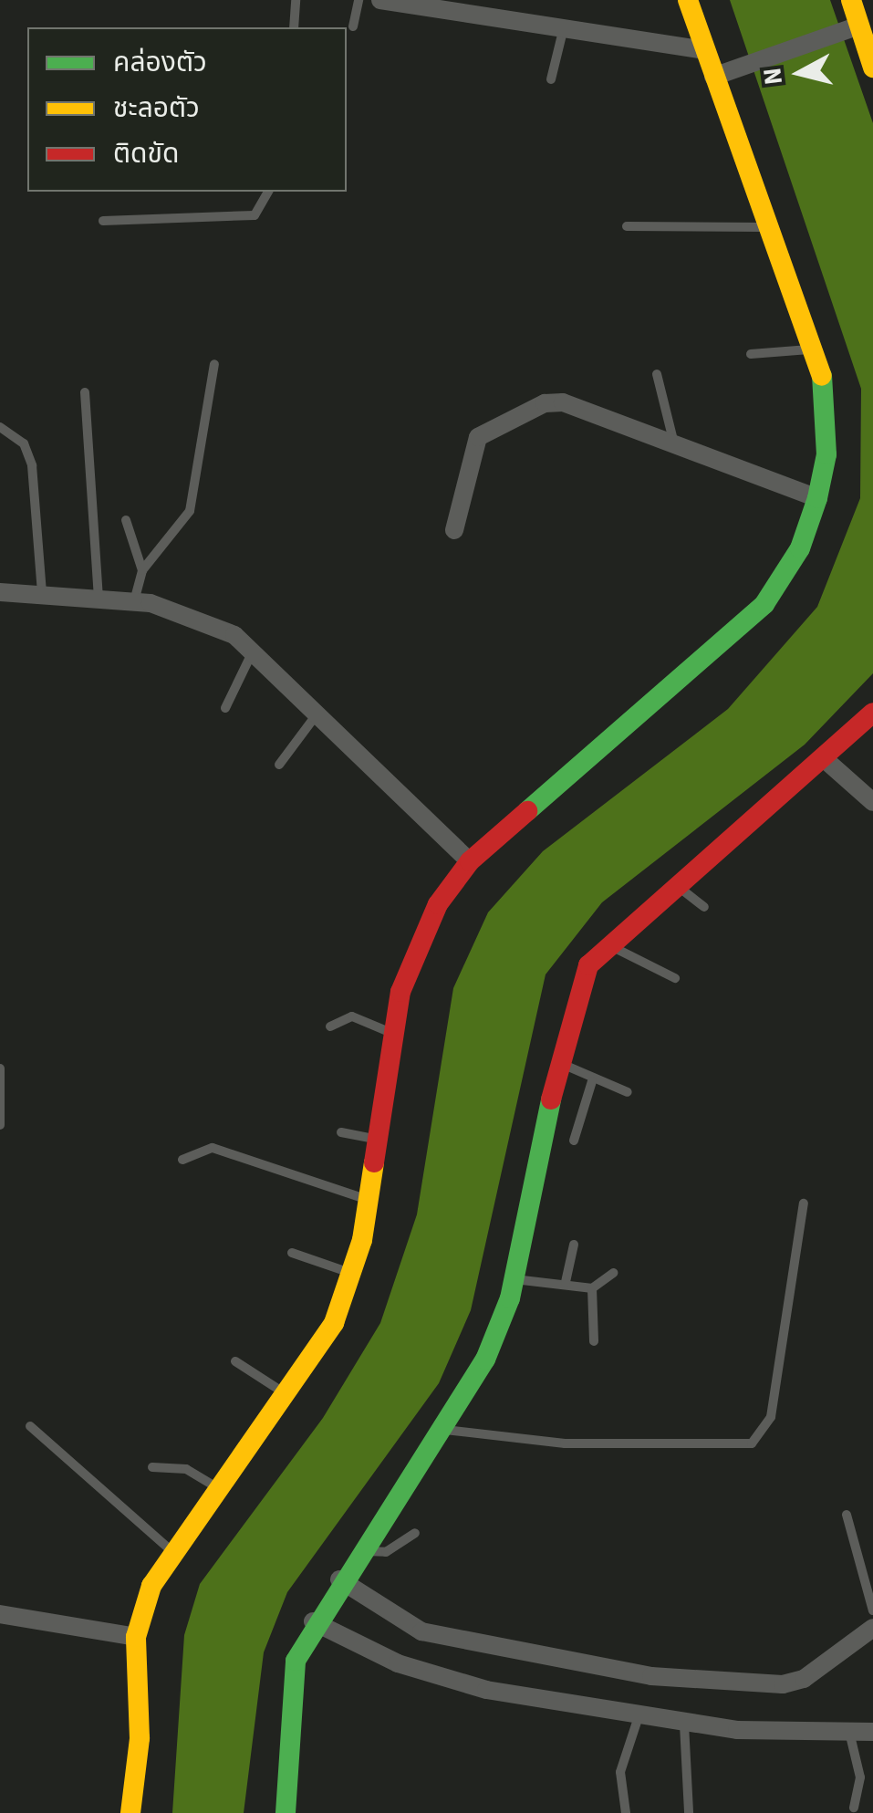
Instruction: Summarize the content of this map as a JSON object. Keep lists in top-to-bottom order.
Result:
{
  "legend": ["คล่องตัว", "ชะลอตัว", "ติดขัด"],
  "north": "left"
}
